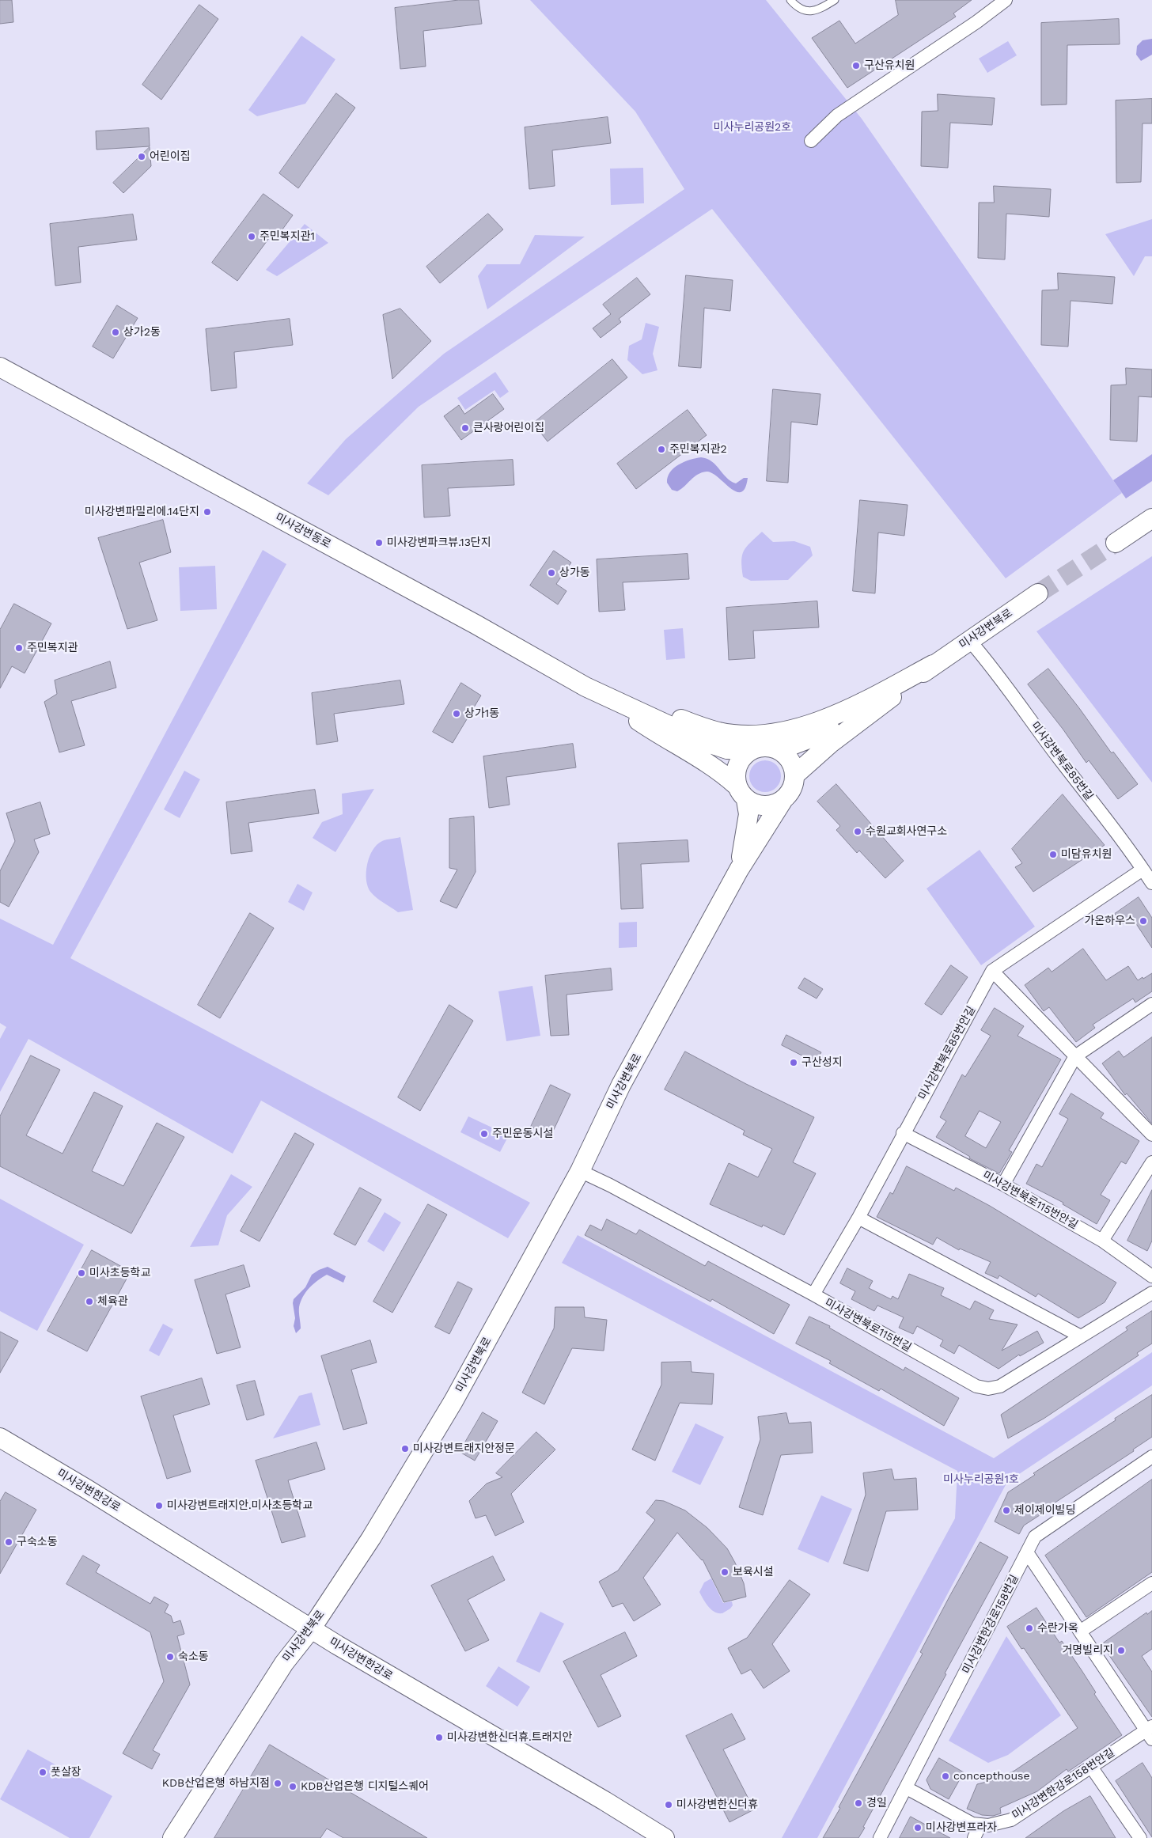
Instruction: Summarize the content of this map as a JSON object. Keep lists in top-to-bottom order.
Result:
{
  "streets": {
    "main road": ["미사강변동로", "미사강변북로", "미사강변한강로"],
    "street": [
      "미사강변북로85번길",
      "미사강변북로85번안길",
      "미사강변북로115번안길",
      "미사강변북로115번길",
      "미사강변한강로158번길",
      "미사강변한강로158번안길"
    ]
  },
  "crossings": [
    ["미사강변북로", "미사강변북로85번길"],
    ["미사강변북로", "미사강변북로115번길"],
    ["미사강변북로", "미사강변한강로"],
    ["미사강변북로85번길", "미사강변북로85번안길"],
    ["미사강변북로85번안길", "미사강변북로115번안길"],
    ["미사강변북로85번안길", "미사강변북로115번길"],
    ["미사강변한강로158번길", "미사강변한강로158번안길"]
  ],
  "parks": ["미사누리공원2호", "미사누리공원1호"],
  "places": [
    "구산유치원",
    "어린이집",
    "주민복지관1",
    "상가2동",
    "큰사랑어린이집",
    "주민복지관2",
    "미사강변파밀리에.14단지",
    "미사강변파크뷰.13단지",
    "상가동",
    "주민복지관",
    "상가1동",
    "수원교회사연구소",
    "미담유치원",
    "가온하우스",
    "구산성지",
    "주민운동시설",
    "미사초등학교",
    "체육관",
    "미사강변트래지안정문",
    "미사강변트래지안.미사초등학교",
    "제이제이빌딩",
    "구숙소동",
    "보육시설",
    "수란가옥",
    "거명빌리지",
    "숙소동",
    "미사강변한신더휴.트래지안",
    "풋살장",
    "concepthouse",
    "KDB산업은행 하남지점",
    "KDB산업은행 디지털스퀘어",
    "경일",
    "미사강변한신더휴",
    "미사강변프라자"
  ]
}
